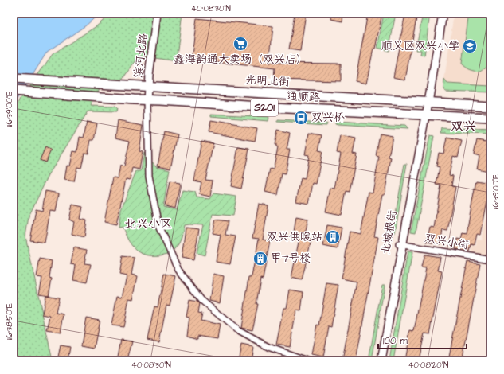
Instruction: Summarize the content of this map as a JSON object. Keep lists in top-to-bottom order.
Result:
{
  "streets": {
    "main road": ["光明北街", "通顺路", "S201"],
    "street": ["滨河北路", "北城根街", "双兴小街"]
  },
  "crossings": [
    ["滨河北路", "光明北街"],
    ["滨河北路", "通顺路"],
    ["光明北街", "通顺路"],
    ["光明北街", "北城根街"],
    ["通顺路", "北城根街"],
    ["北城根街", "双兴小街"]
  ],
  "districts": ["双兴", "北兴小区"],
  "places": {
    "supermarket": ["鑫海韵通大卖场（双兴店）"],
    "school or university": ["顺义区双兴小学"],
    "bus stop": ["双兴桥"],
    "building": ["双兴供暖站", "甲7号楼"]
  },
  "scale_bar": "100 m",
  "coordinates": [
    "40°08'30\"N",
    "116°39'00\"E",
    "116°38'50\"E",
    "40°08'20\"N"
  ]
}
